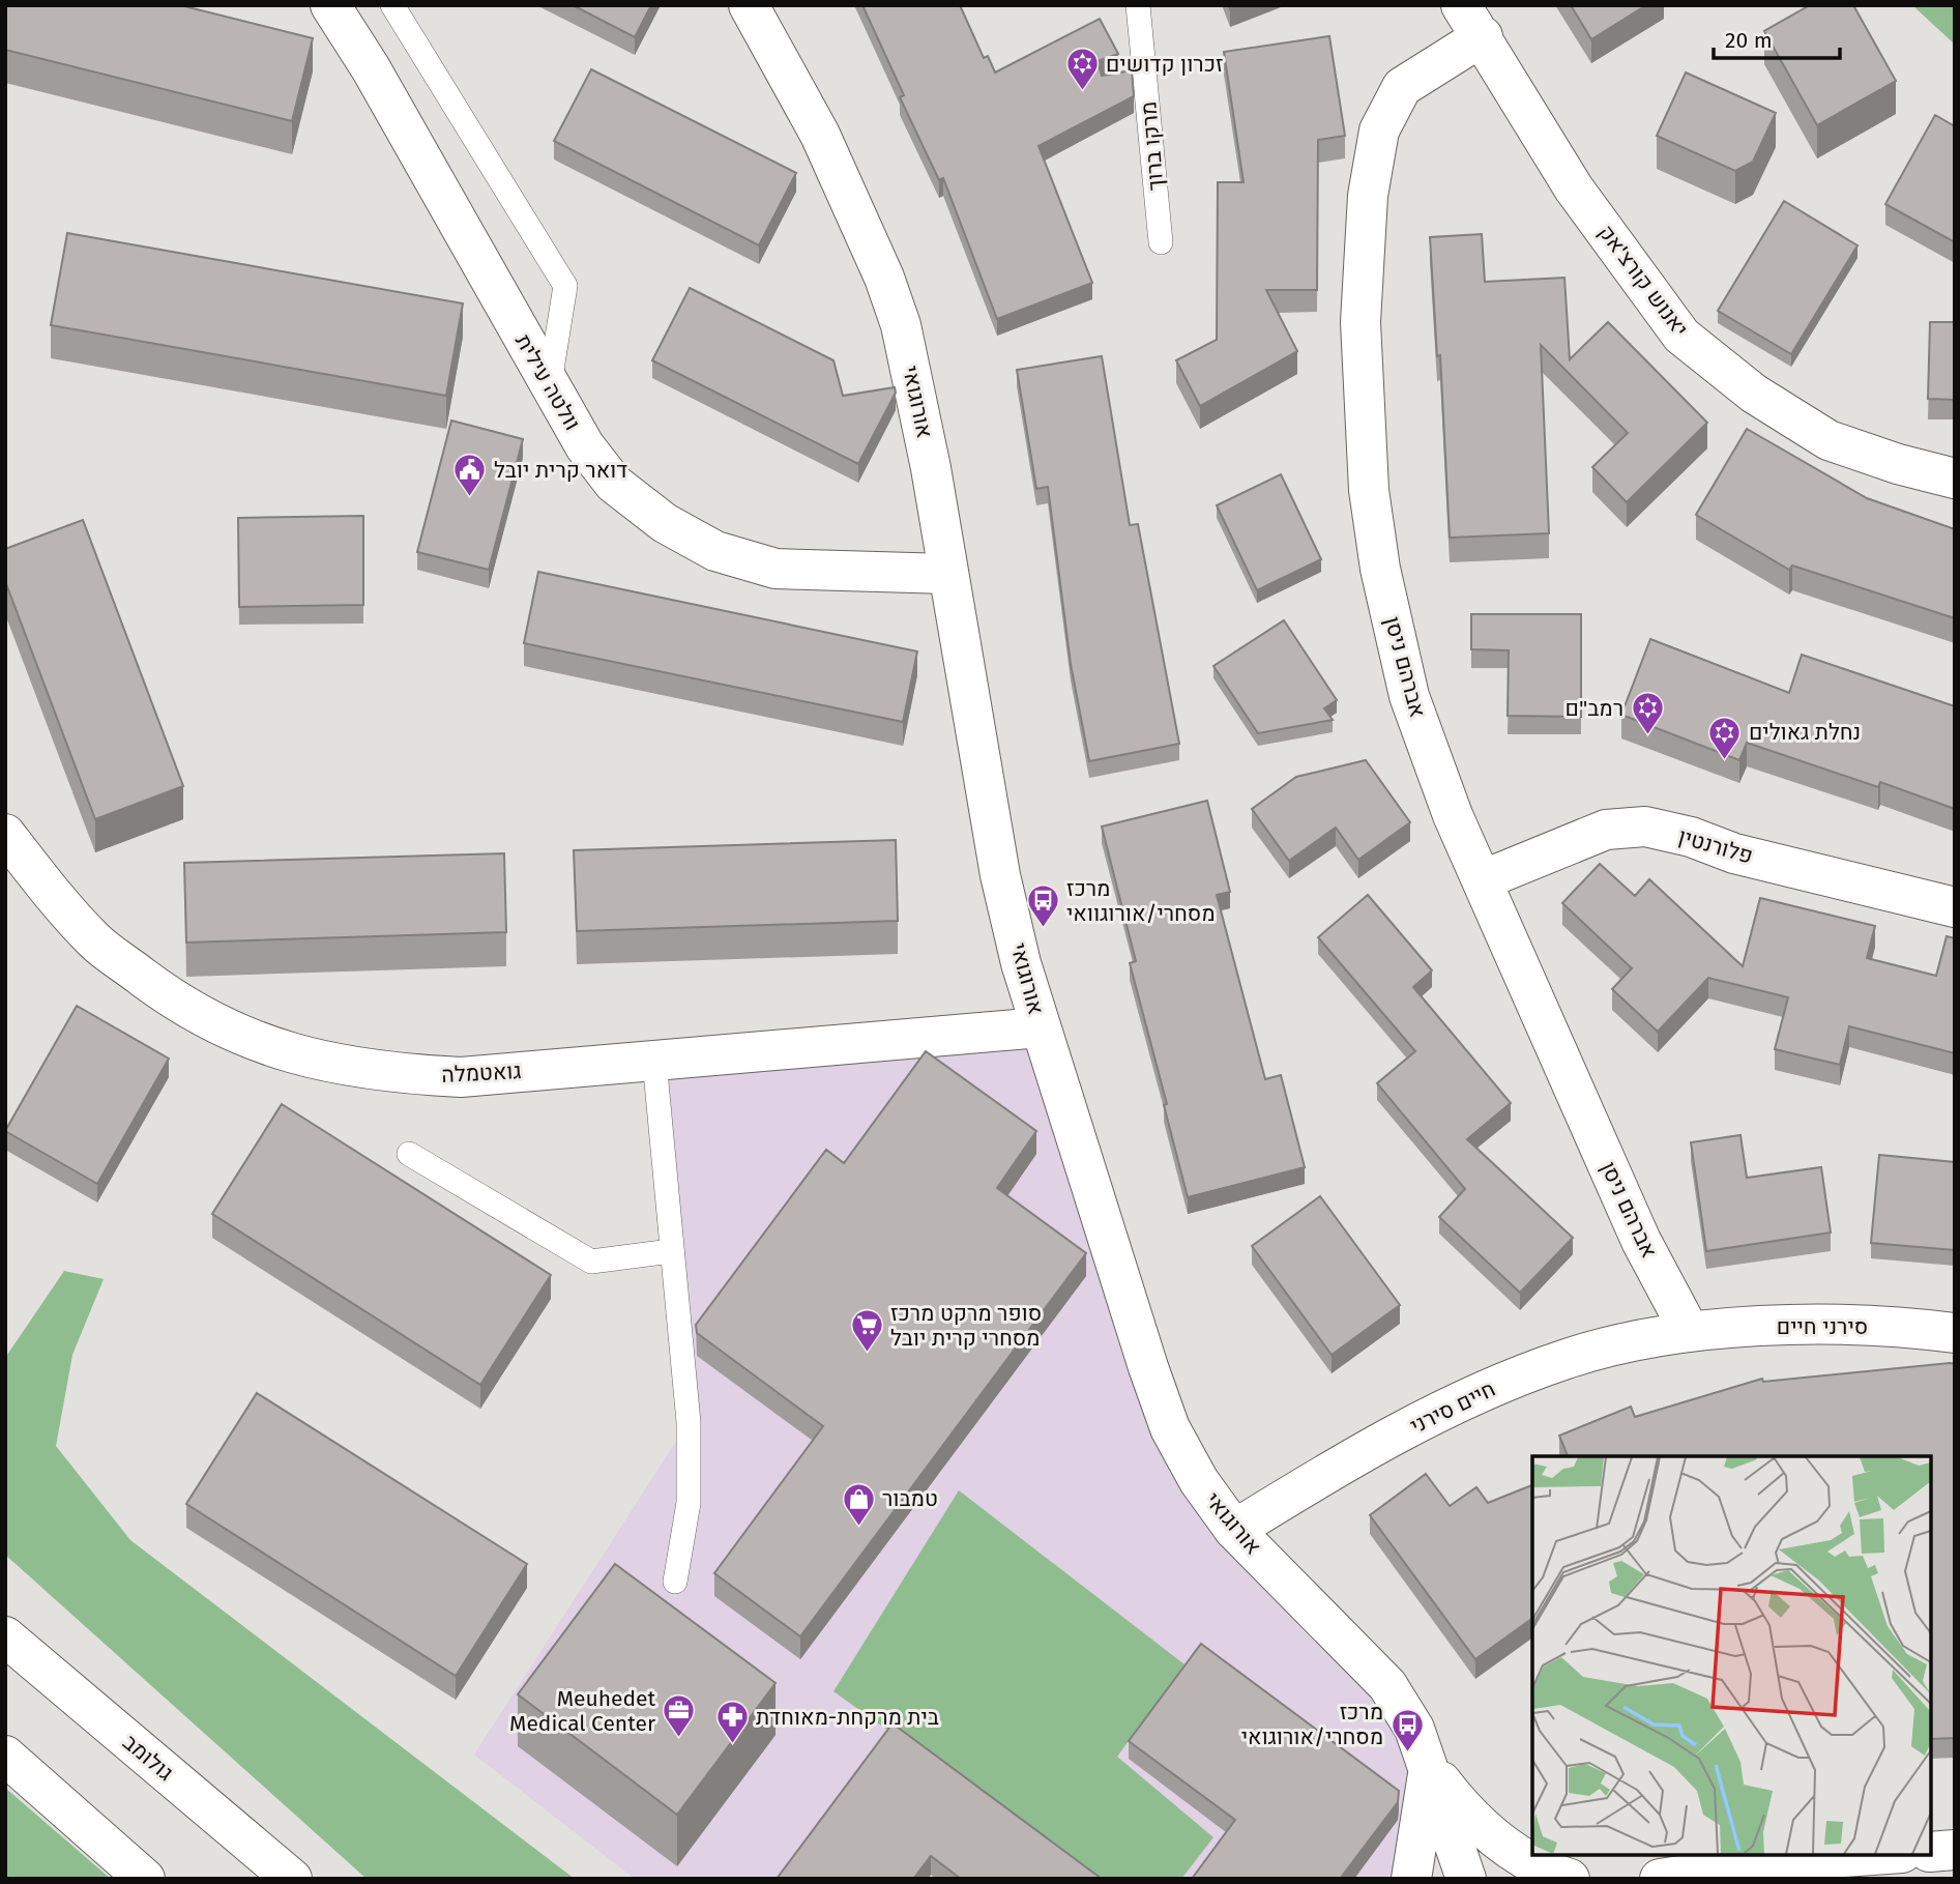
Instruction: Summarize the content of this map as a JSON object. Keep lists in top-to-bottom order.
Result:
{
  "streets": {
    "street": [
      "יאנוש קורצ'אק",
      "וולטה עילית",
      "אורוגואי",
      "אברהם ניסן",
      "פלורנטין",
      "גואטמלה",
      "סירני חיים",
      "חיים סירני",
      "גולומב"
    ],
    "lane": ["מרקו ברוך"]
  },
  "crossings": [
    ["יאנוש קורצ'אק", "אברהם ניסן"],
    ["וולטה עילית", "אורוגואי"],
    ["אורוגואי", "גואטמלה"],
    ["אורוגואי", "חיים סירני"],
    ["אברהם ניסן", "פלורנטין"],
    ["אברהם ניסן", "סירני חיים"],
    ["אברהם ניסן", "חיים סירני"],
    ["סירני חיים", "חיים סירני"]
  ],
  "places": {
    "synagogue": ["זכרון קדושים", "רמב\"ם", "נחלת גאולים"],
    "public building": ["דואר קרית יובל"],
    "bus stop": ["מרכז מסחרי/אורוגוואי", "מרכז מסחרי/אורוגואי"],
    "supermarket": ["סופר מרקט מרכז מסחרי קרית יובל"],
    "shop": ["טמבור"],
    "office": ["Meuhedet Medical Center"],
    "pharmacy": ["בית מרקחת-מאוחדת"]
  },
  "scale_bar": "20 m"
}
